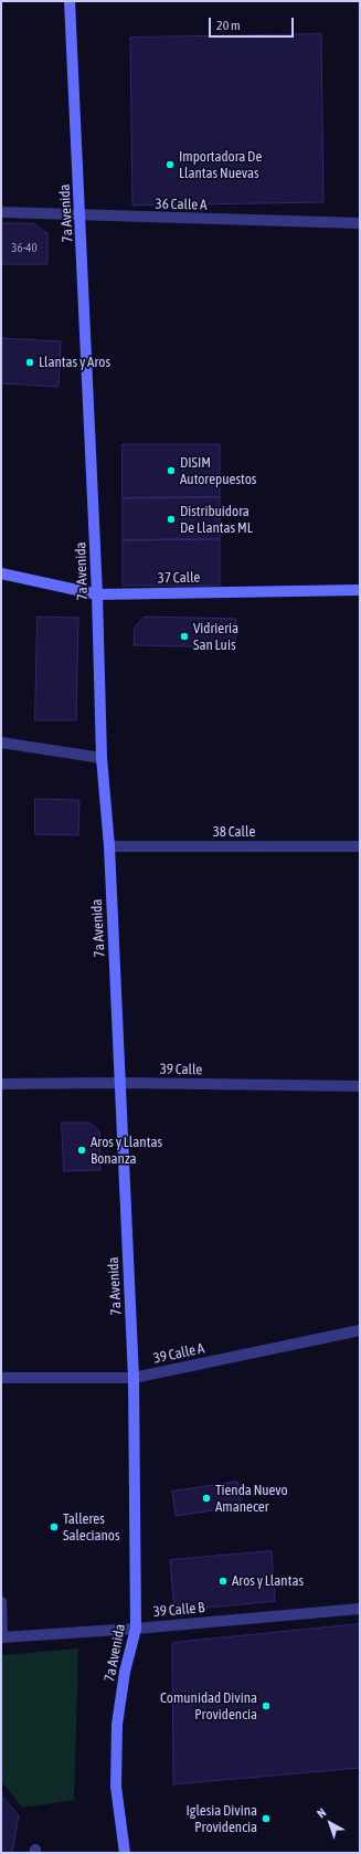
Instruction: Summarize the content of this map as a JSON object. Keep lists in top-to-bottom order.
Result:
{
  "streets": {
    "main road": ["7a Avenida", "37 Calle"],
    "street": [
      "36 Calle A",
      "38 Calle",
      "39 Calle",
      "39 Calle A",
      "39 Calle B"
    ]
  },
  "crossings": [
    ["36 Calle A", "7a Avenida"],
    ["7a Avenida", "37 Calle"],
    ["7a Avenida", "38 Calle"],
    ["7a Avenida", "39 Calle"],
    ["7a Avenida", "39 Calle A"],
    ["7a Avenida", "39 Calle B"]
  ],
  "places": [
    "Importadora De Llantas Nuevas",
    "Llantas y Aros",
    "DISIM Autorepuestos",
    "Distribuidora De Llantas ML",
    "Vidrieria San Luis",
    "Aros y Llantas Bonanza",
    "Tienda Nuevo Amanecer",
    "Talleres Salecianos",
    "Aros y Llantas",
    "Comunidad Divina Providencia",
    "Iglesia Divina Providencia"
  ],
  "house_numbers": ["36-40"],
  "scale_bar": "20 m",
  "north": "top left"
}
